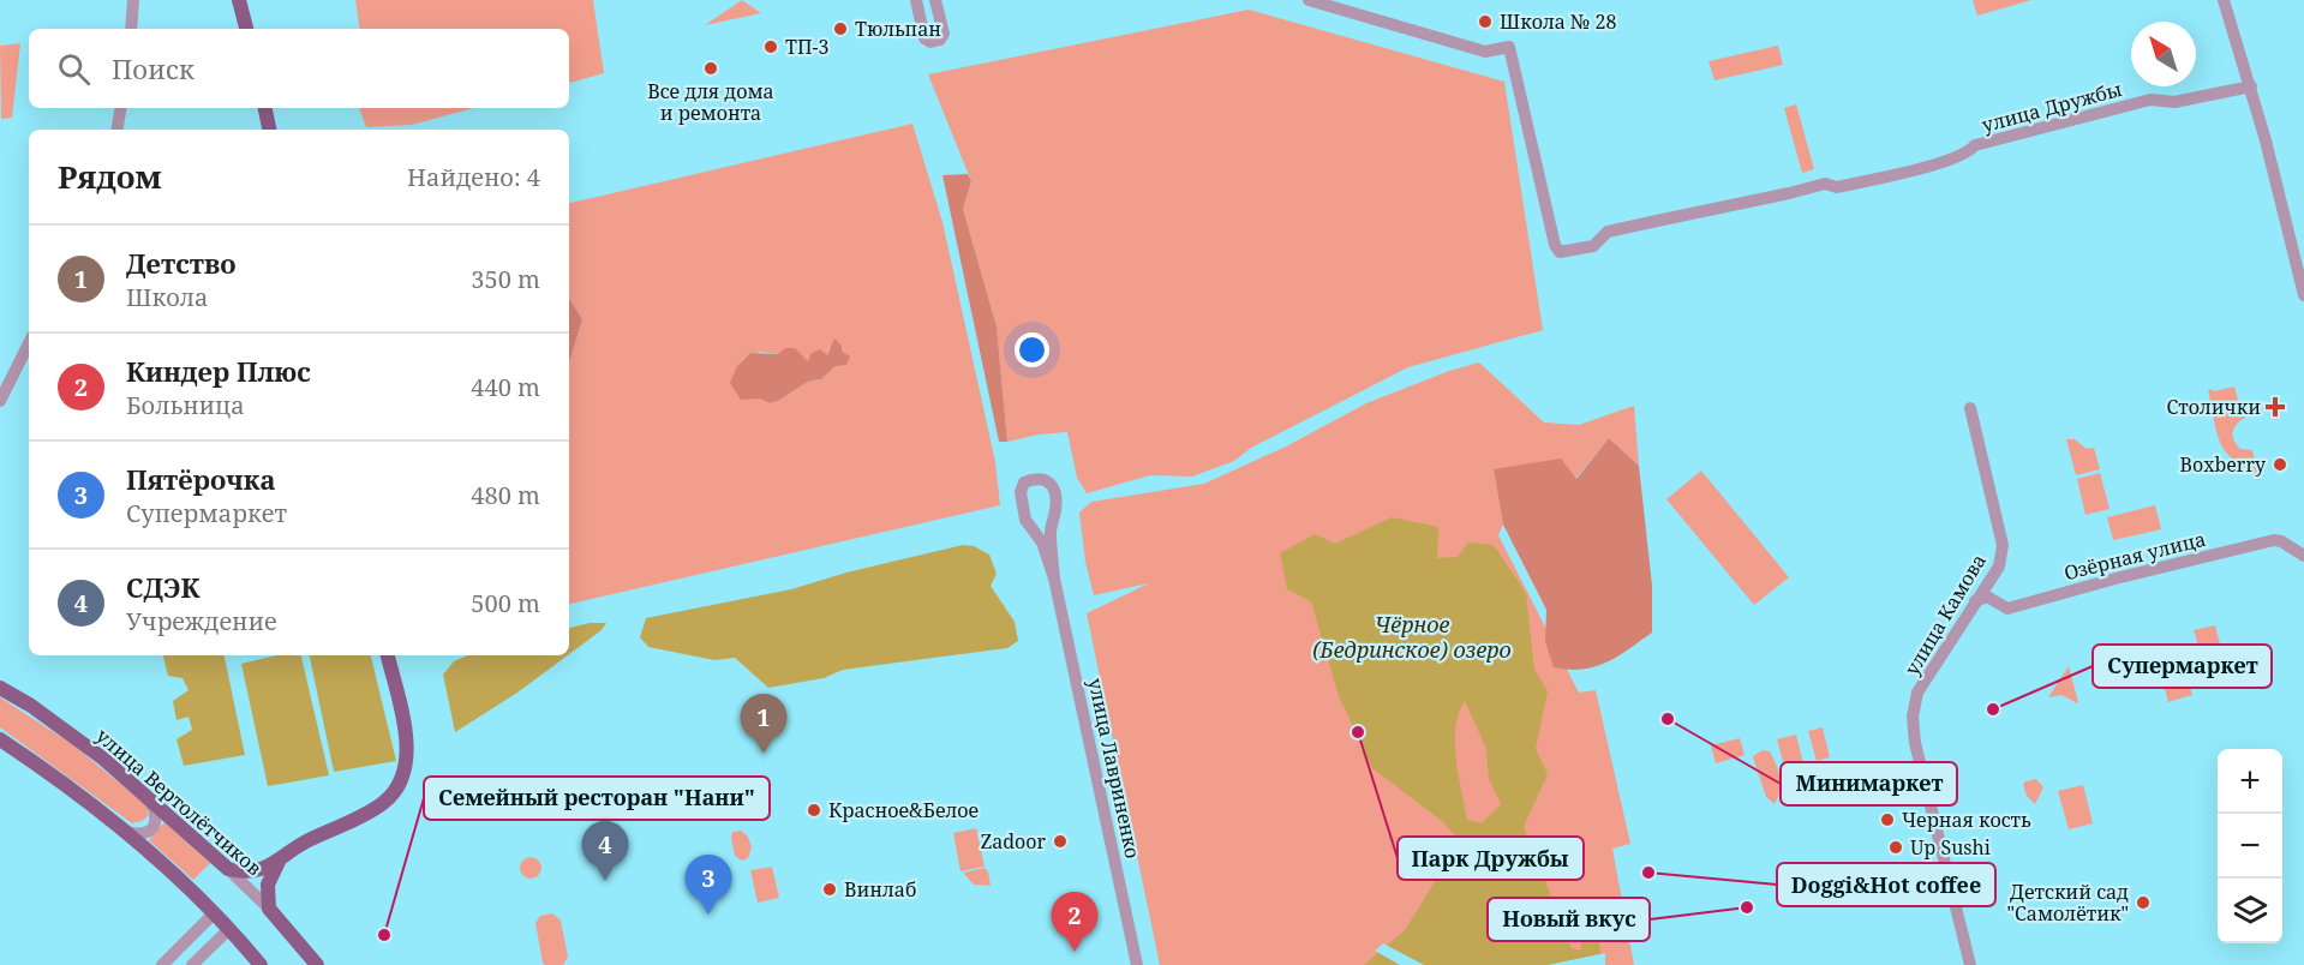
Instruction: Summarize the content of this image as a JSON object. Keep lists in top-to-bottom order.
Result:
{
  "streets": {
    "main road": ["улица Вертолётчиков"],
    "street": [
      "улица Дружбы",
      "Озёрная улица",
      "улица Камова",
      "улица Лавриненко"
    ]
  },
  "crossings": [
    ["Озёрная улица", "улица Камова"]
  ],
  "water": ["Чёрное (Бедринское) озеро"],
  "places": {
    "other": [
      "Школа № 28",
      "Тюльпан",
      "ТП-3",
      "Все для дома и ремонта",
      "Boxberry",
      "Супермаркет",
      "Минимаркет",
      "Парк Дружбы",
      "Красное&Белое",
      "Черная кость",
      "Zadoor",
      "Up Sushi",
      "Doggi&Hot coffee",
      "Винлаб",
      "Детский сад \"Самолётик\"",
      "Новый вкус",
      "Семейный ресторан \"Нани\""
    ],
    "health": ["Столички"]
  },
  "north": "top left",
  "page": {
    "search": "Поиск",
    "heading": ["Рядом", "Найдено: 4"],
    "list": [
      {
        "mark": "1",
        "name": "Детство",
        "note": "Школа",
        "value": "350 m"
      },
      {
        "mark": "2",
        "name": "Киндер Плюс",
        "note": "Больница",
        "value": "440 m"
      },
      {
        "mark": "3",
        "name": "Пятёрочка",
        "note": "Супермаркет",
        "value": "480 m"
      },
      {
        "mark": "4",
        "name": "СДЭК",
        "note": "Учреждение",
        "value": "500 m"
      }
    ],
    "pins": [
      "1",
      "4",
      "3",
      "2"
    ],
    "map_buttons": ["+", "−"]
  }
}
